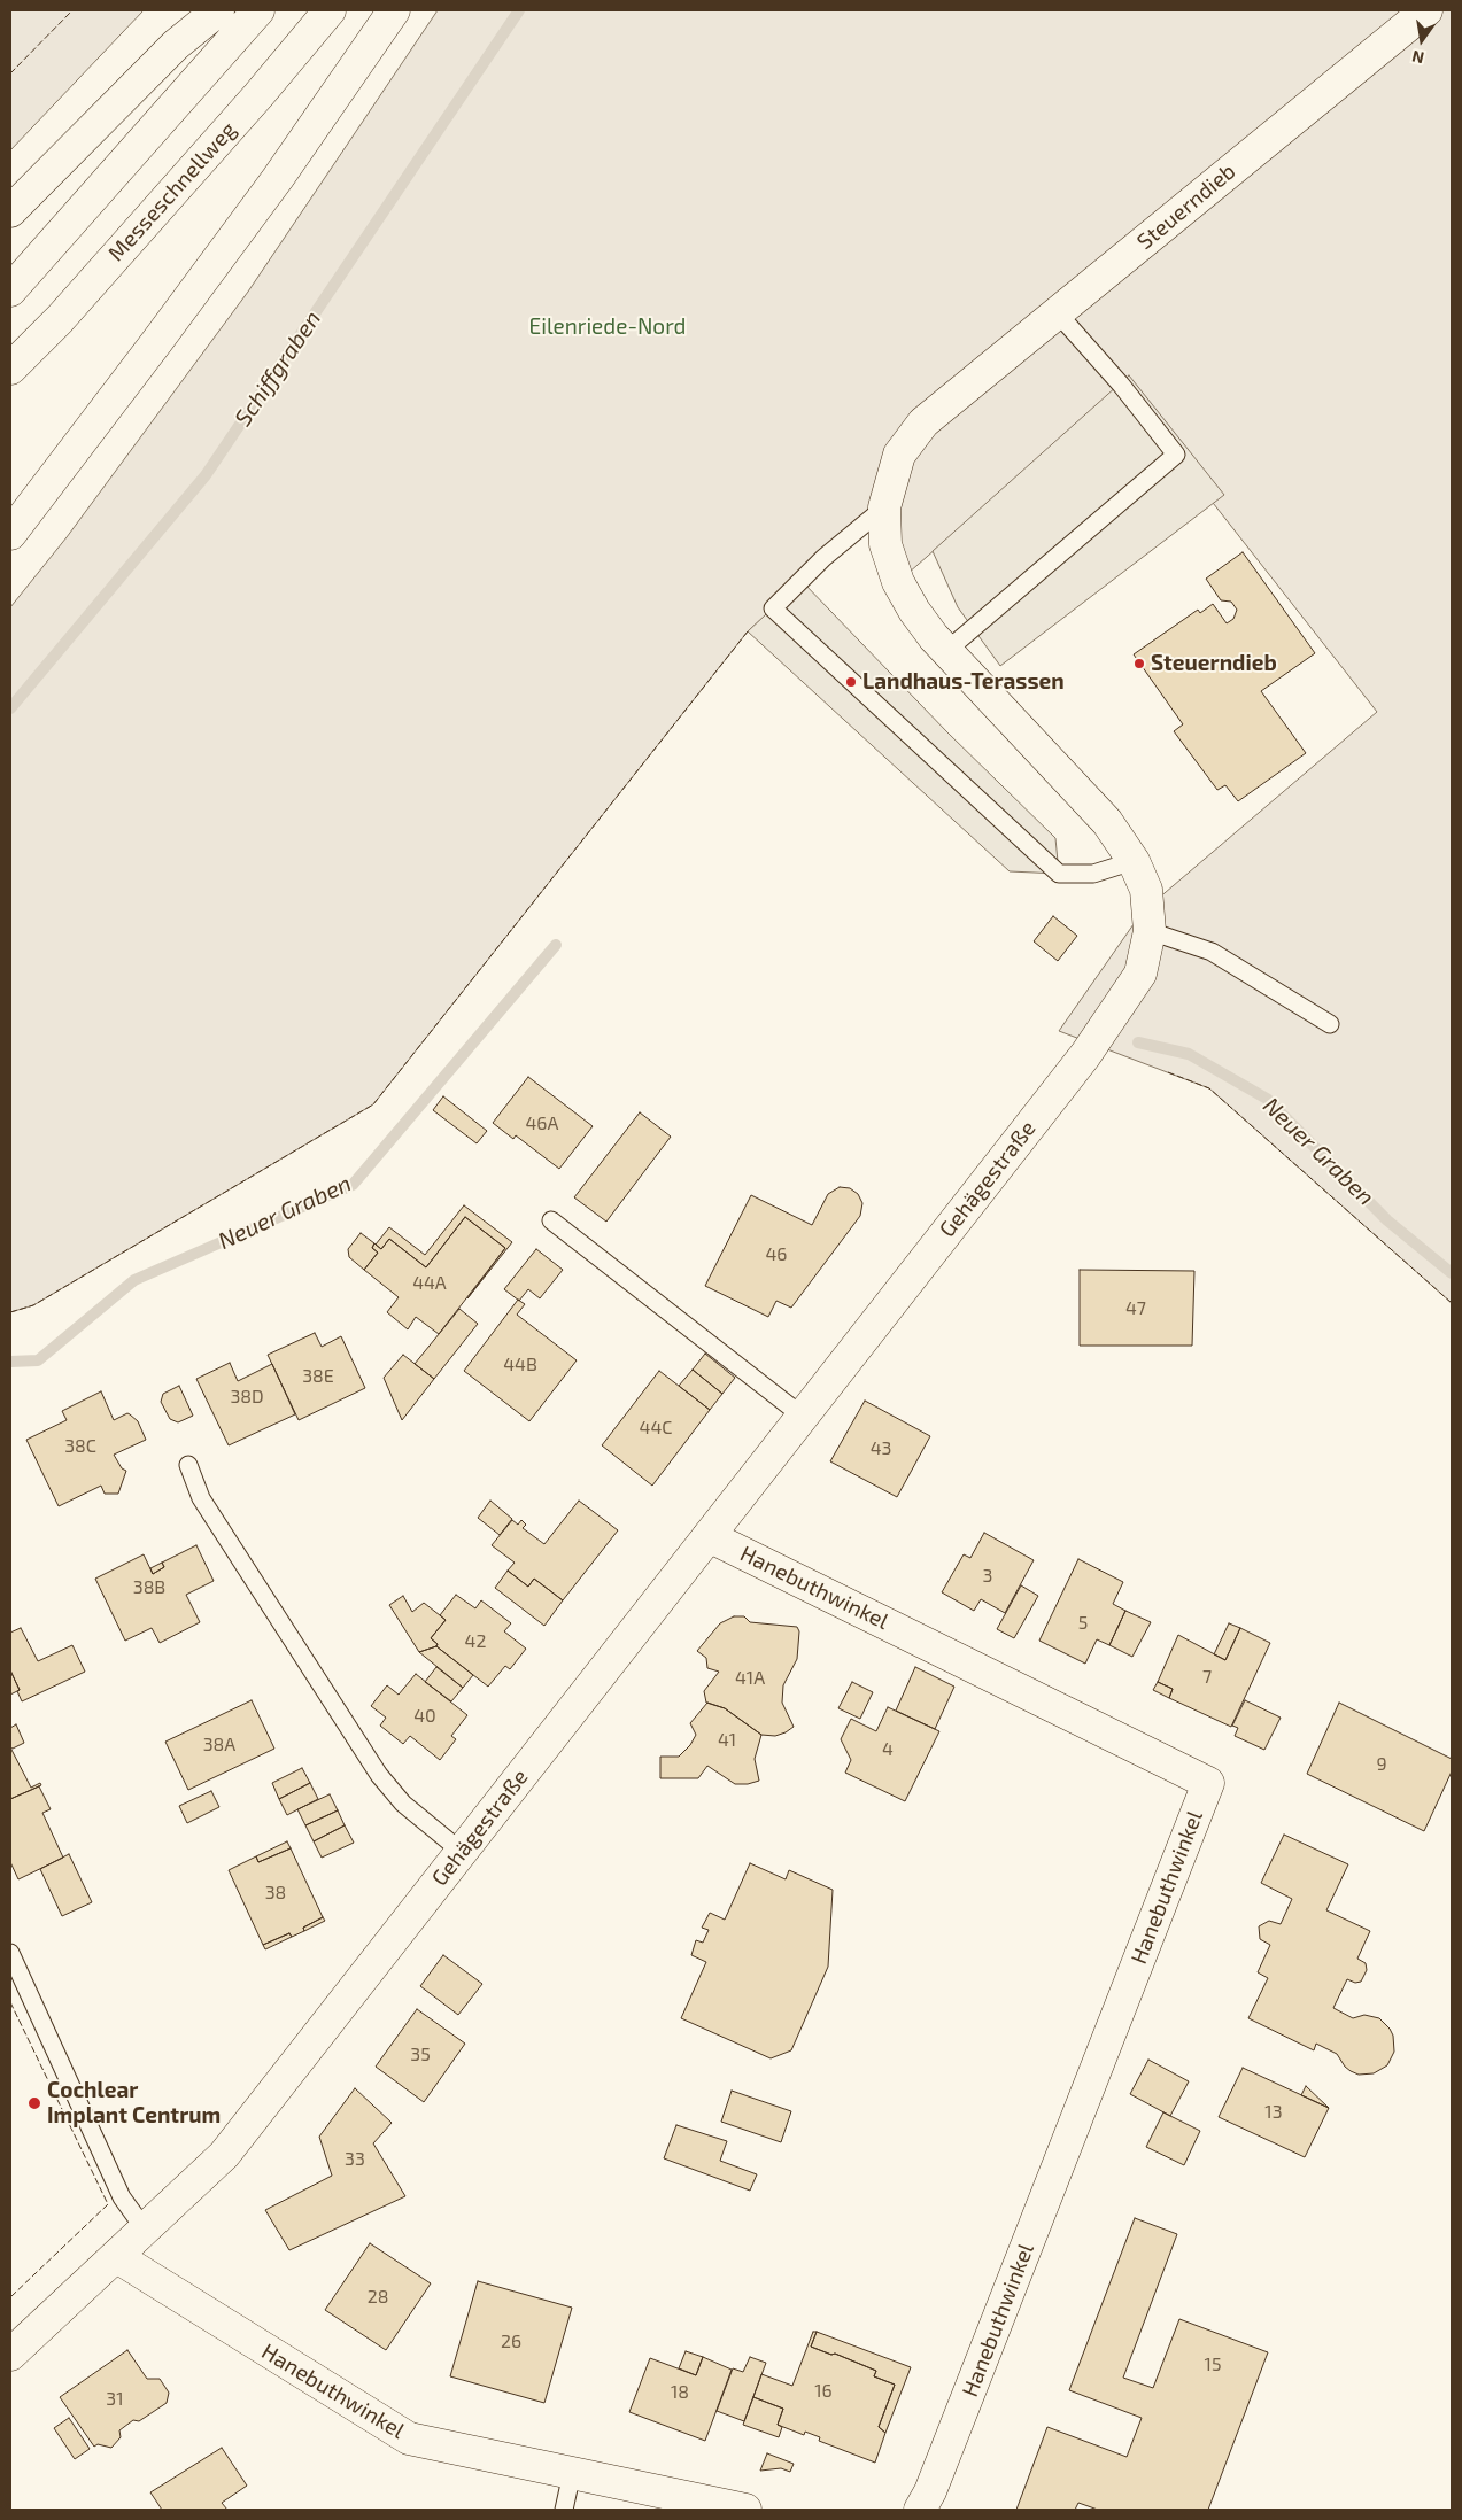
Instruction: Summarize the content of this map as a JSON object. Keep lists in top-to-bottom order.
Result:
{
  "streets": {
    "main road": [
      "Messeschnellweg",
      "Steuerndieb",
      "Gehägestraße",
      "Hanebuthwinkel"
    ]
  },
  "crossings": [
    ["Steuerndieb", "Gehägestraße"],
    ["Gehägestraße", "Hanebuthwinkel"]
  ],
  "water": ["Schiffgraben", "Neuer Graben"],
  "parks": ["Eilenriede-Nord"],
  "places": ["Steuerndieb", "Landhaus-Terassen", "Cochlear Implant Centrum"],
  "house_numbers": [
    "46A",
    "46",
    "44A",
    "47",
    "44B",
    "38E",
    "38D",
    "44C",
    "38C",
    "43",
    "3",
    "38B",
    "5",
    "42",
    "7",
    "41A",
    "40",
    "41",
    "38A",
    "4",
    "9",
    "38",
    "35",
    "13",
    "33",
    "28",
    "26",
    "15",
    "16",
    "18",
    "31"
  ],
  "north": "bottom"
}
